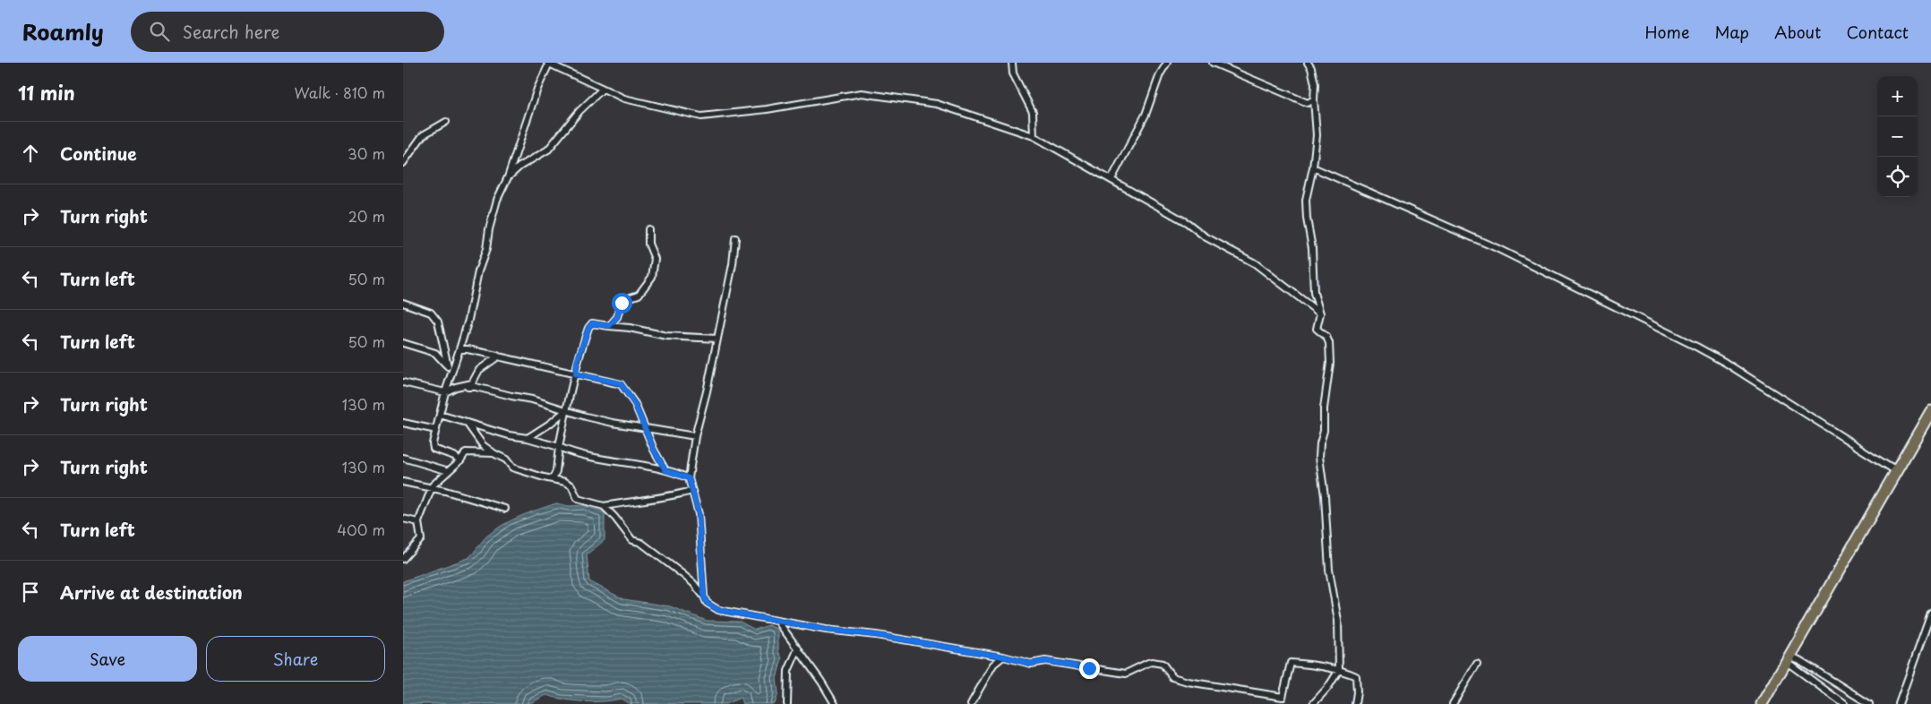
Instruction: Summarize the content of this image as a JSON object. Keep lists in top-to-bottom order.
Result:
{
  "page": {
    "header": "Roamly",
    "search": "Search here",
    "nav": [
      "Home",
      "Map",
      "About",
      "Contact"
    ],
    "heading": ["11 min", "Walk · 810 m"],
    "map_buttons": ["+", "−"],
    "list": [
      ["Continue", "30 m"],
      ["Turn right", "20 m"],
      ["Turn left", "50 m"],
      ["Turn left", "50 m"],
      ["Turn right", "130 m"],
      ["Turn right", "130 m"],
      ["Turn left", "400 m"],
      "Arrive at destination"
    ],
    "buttons": ["Save", "Share"]
  }
}
